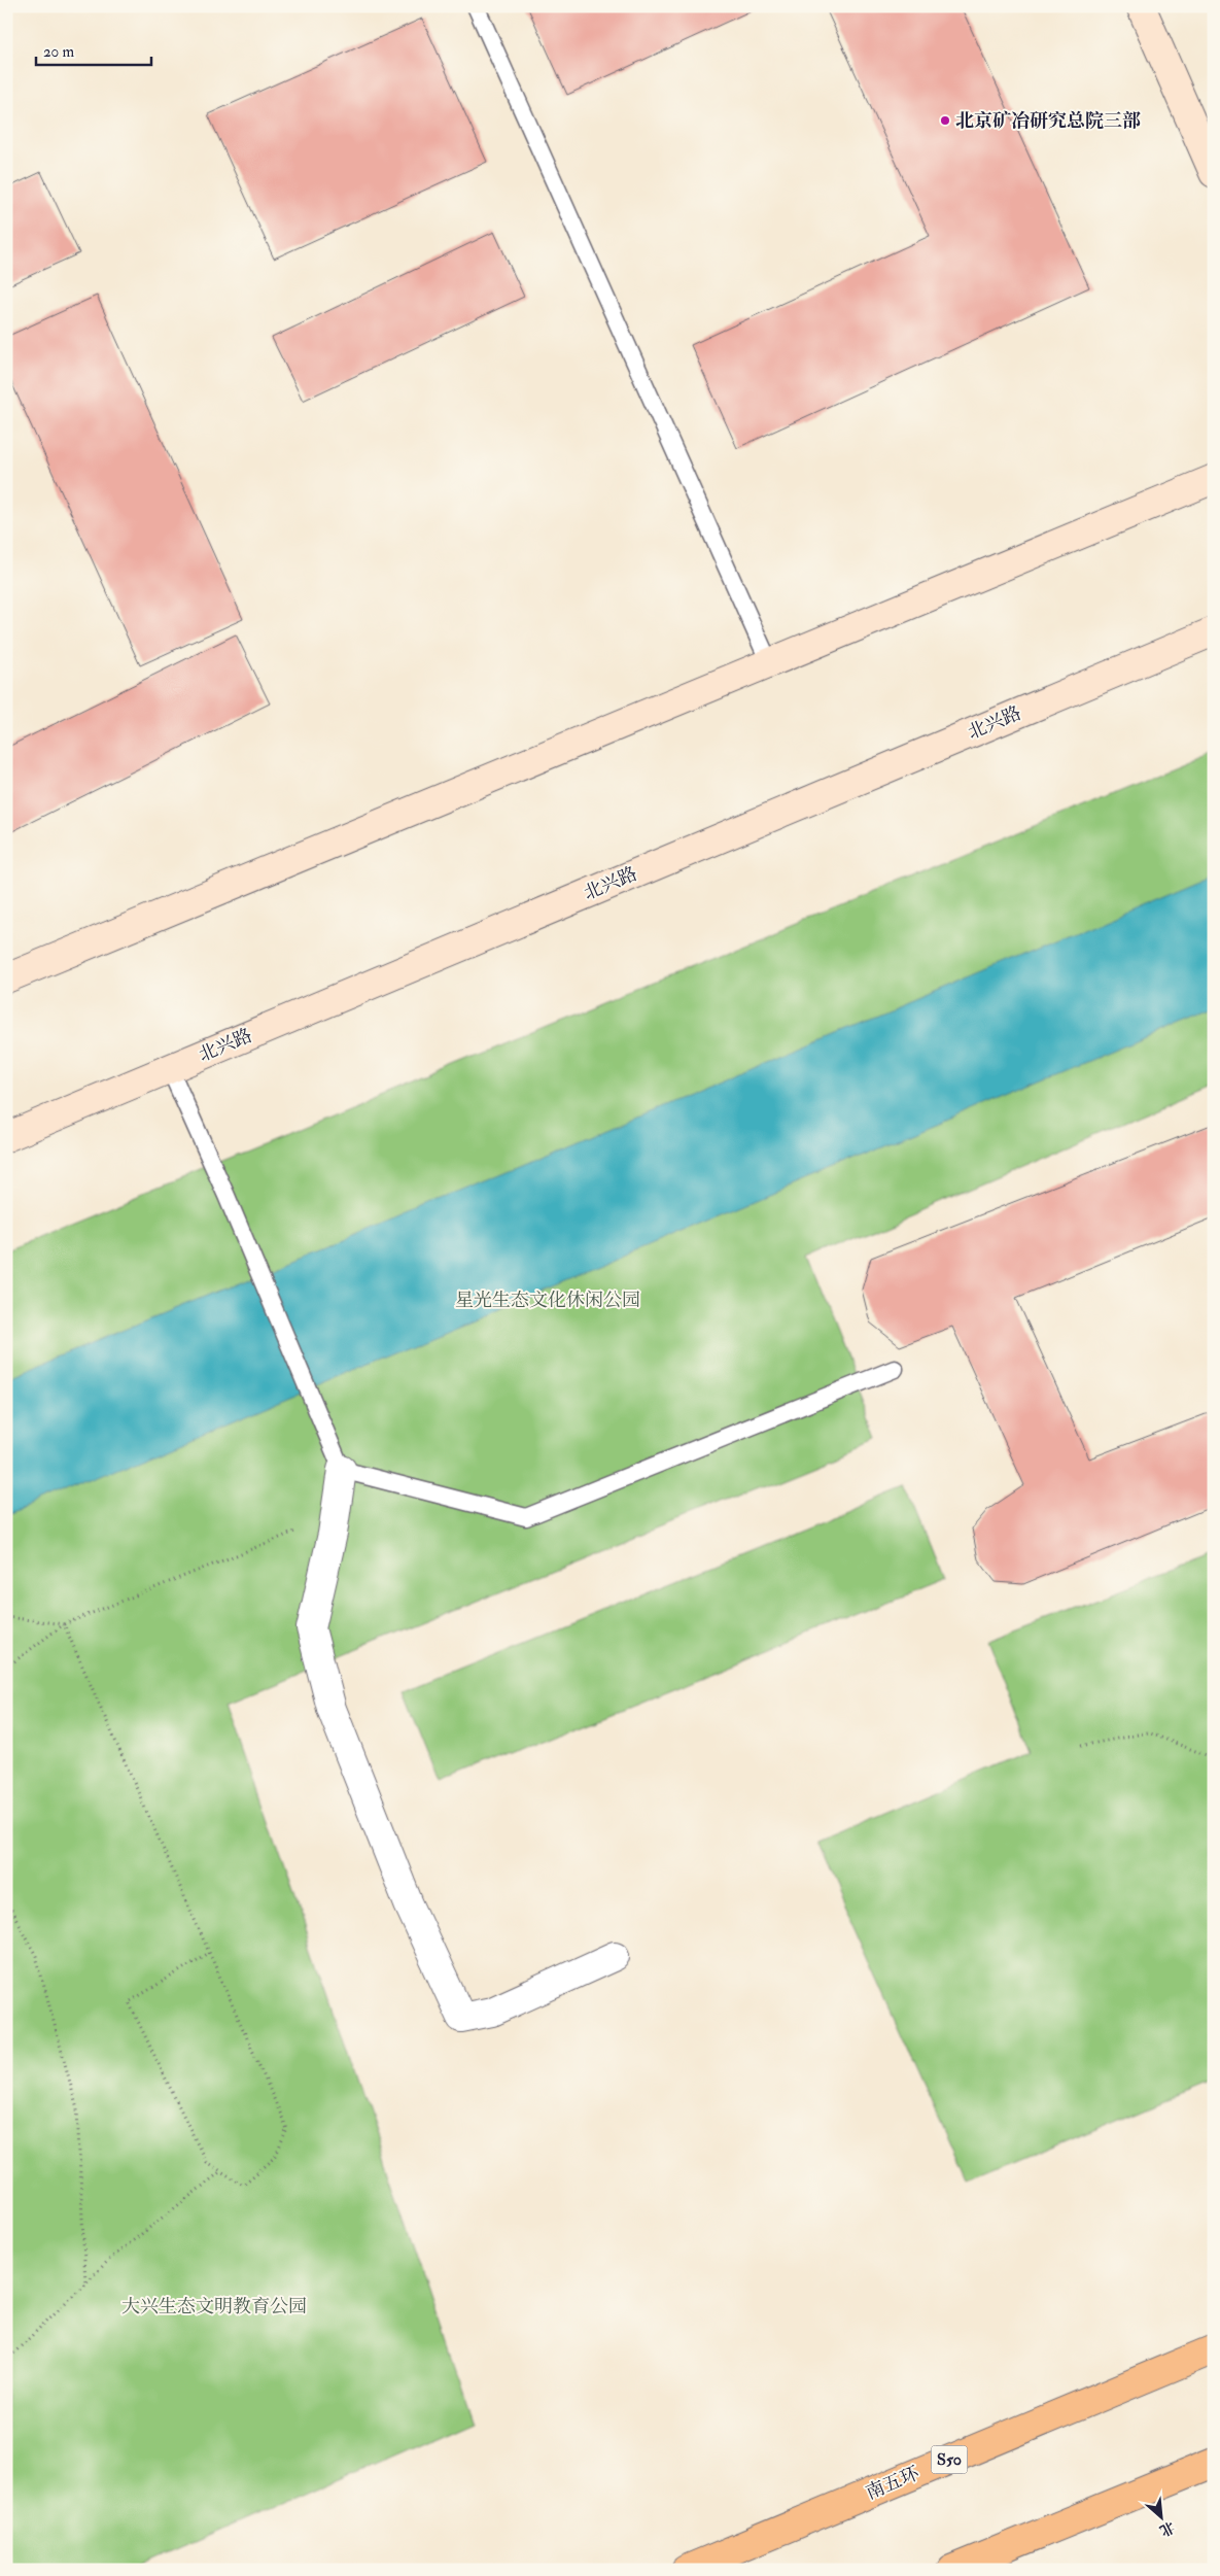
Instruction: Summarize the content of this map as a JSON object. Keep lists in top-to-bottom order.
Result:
{
  "streets": {
    "highway": ["S50", "南五环"],
    "main road": ["北兴路"]
  },
  "parks": ["星光生态文化休闲公园", "大兴生态文明教育公园"],
  "places": ["北京矿冶研究总院三部"],
  "scale_bar": "20 m",
  "north": "bottom right"
}
